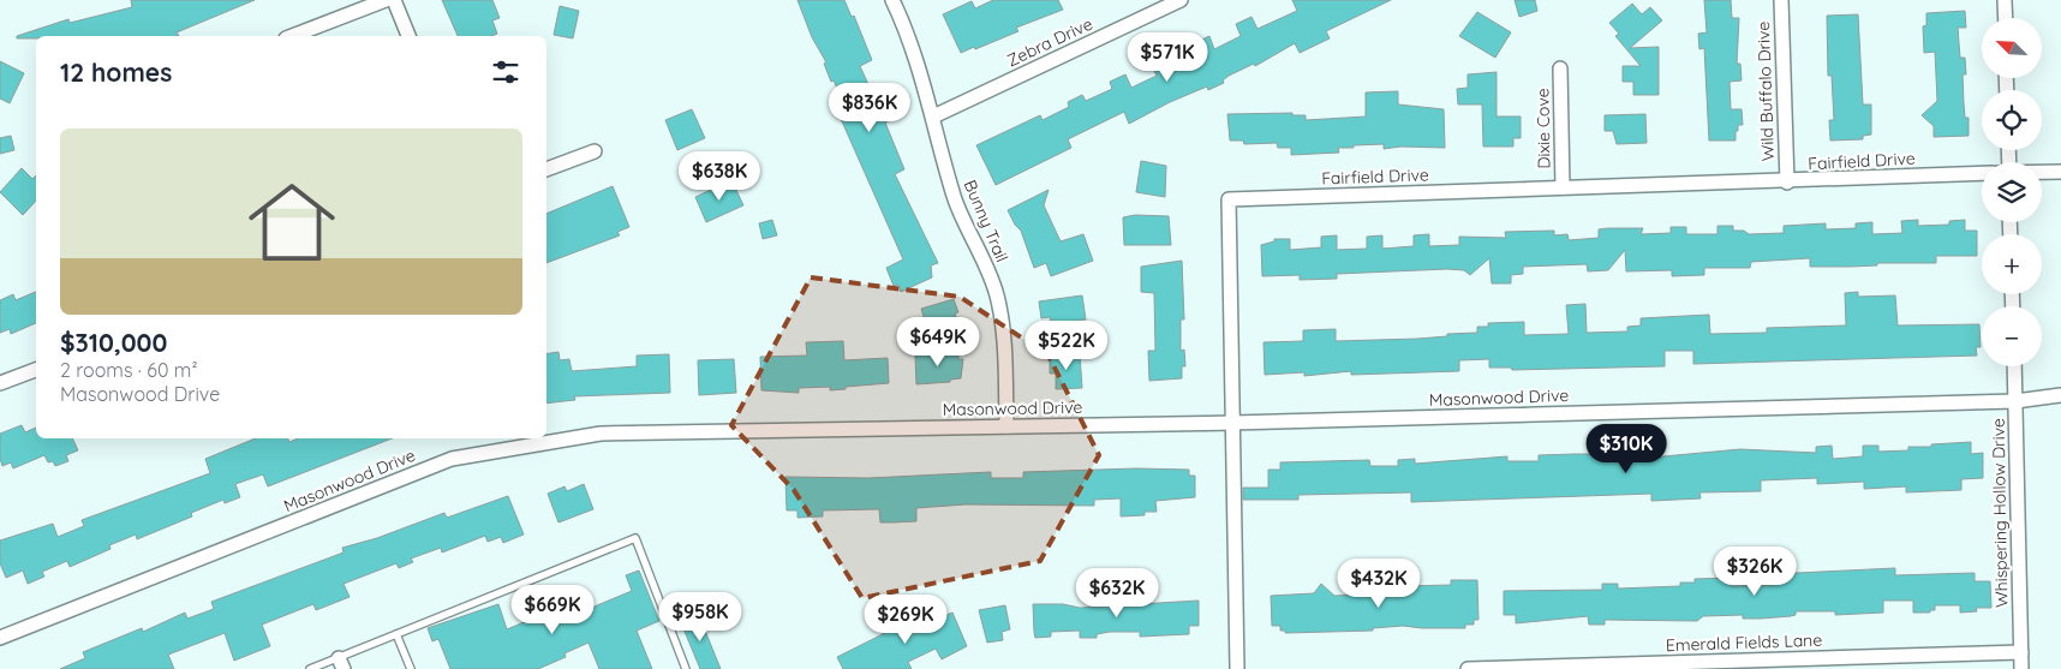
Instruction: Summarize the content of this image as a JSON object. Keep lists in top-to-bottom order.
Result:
{
  "streets": {
    "street": [
      "Zebra Drive",
      "Wild Buffalo Drive",
      "Dixie Cove",
      "Fairfield Drive",
      "Bunny Trail",
      "Masonwood Drive",
      "Whispering Hollow Drive",
      "Emerald Fields Lane"
    ]
  },
  "crossings": [
    ["Zebra Drive", "Bunny Trail"],
    ["Wild Buffalo Drive", "Fairfield Drive"],
    ["Dixie Cove", "Fairfield Drive"],
    ["Fairfield Drive", "Masonwood Drive"],
    ["Bunny Trail", "Masonwood Drive"],
    ["Masonwood Drive", "Whispering Hollow Drive"],
    ["Whispering Hollow Drive", "Emerald Fields Lane"]
  ],
  "north": "top left",
  "page": {
    "map_buttons": ["+", "−"],
    "price": [
      "$571K",
      "$836K",
      "$638K",
      "$649K",
      "$522K",
      "$310K",
      "$326K",
      "$432K",
      "$632K",
      "$669K",
      "$958K",
      "$269K"
    ],
    "heading": "12 homes",
    "list": [
      {
        "name": "$310,000",
        "note": "2 rooms · 60 m² · Masonwood Drive"
      }
    ]
  }
}
